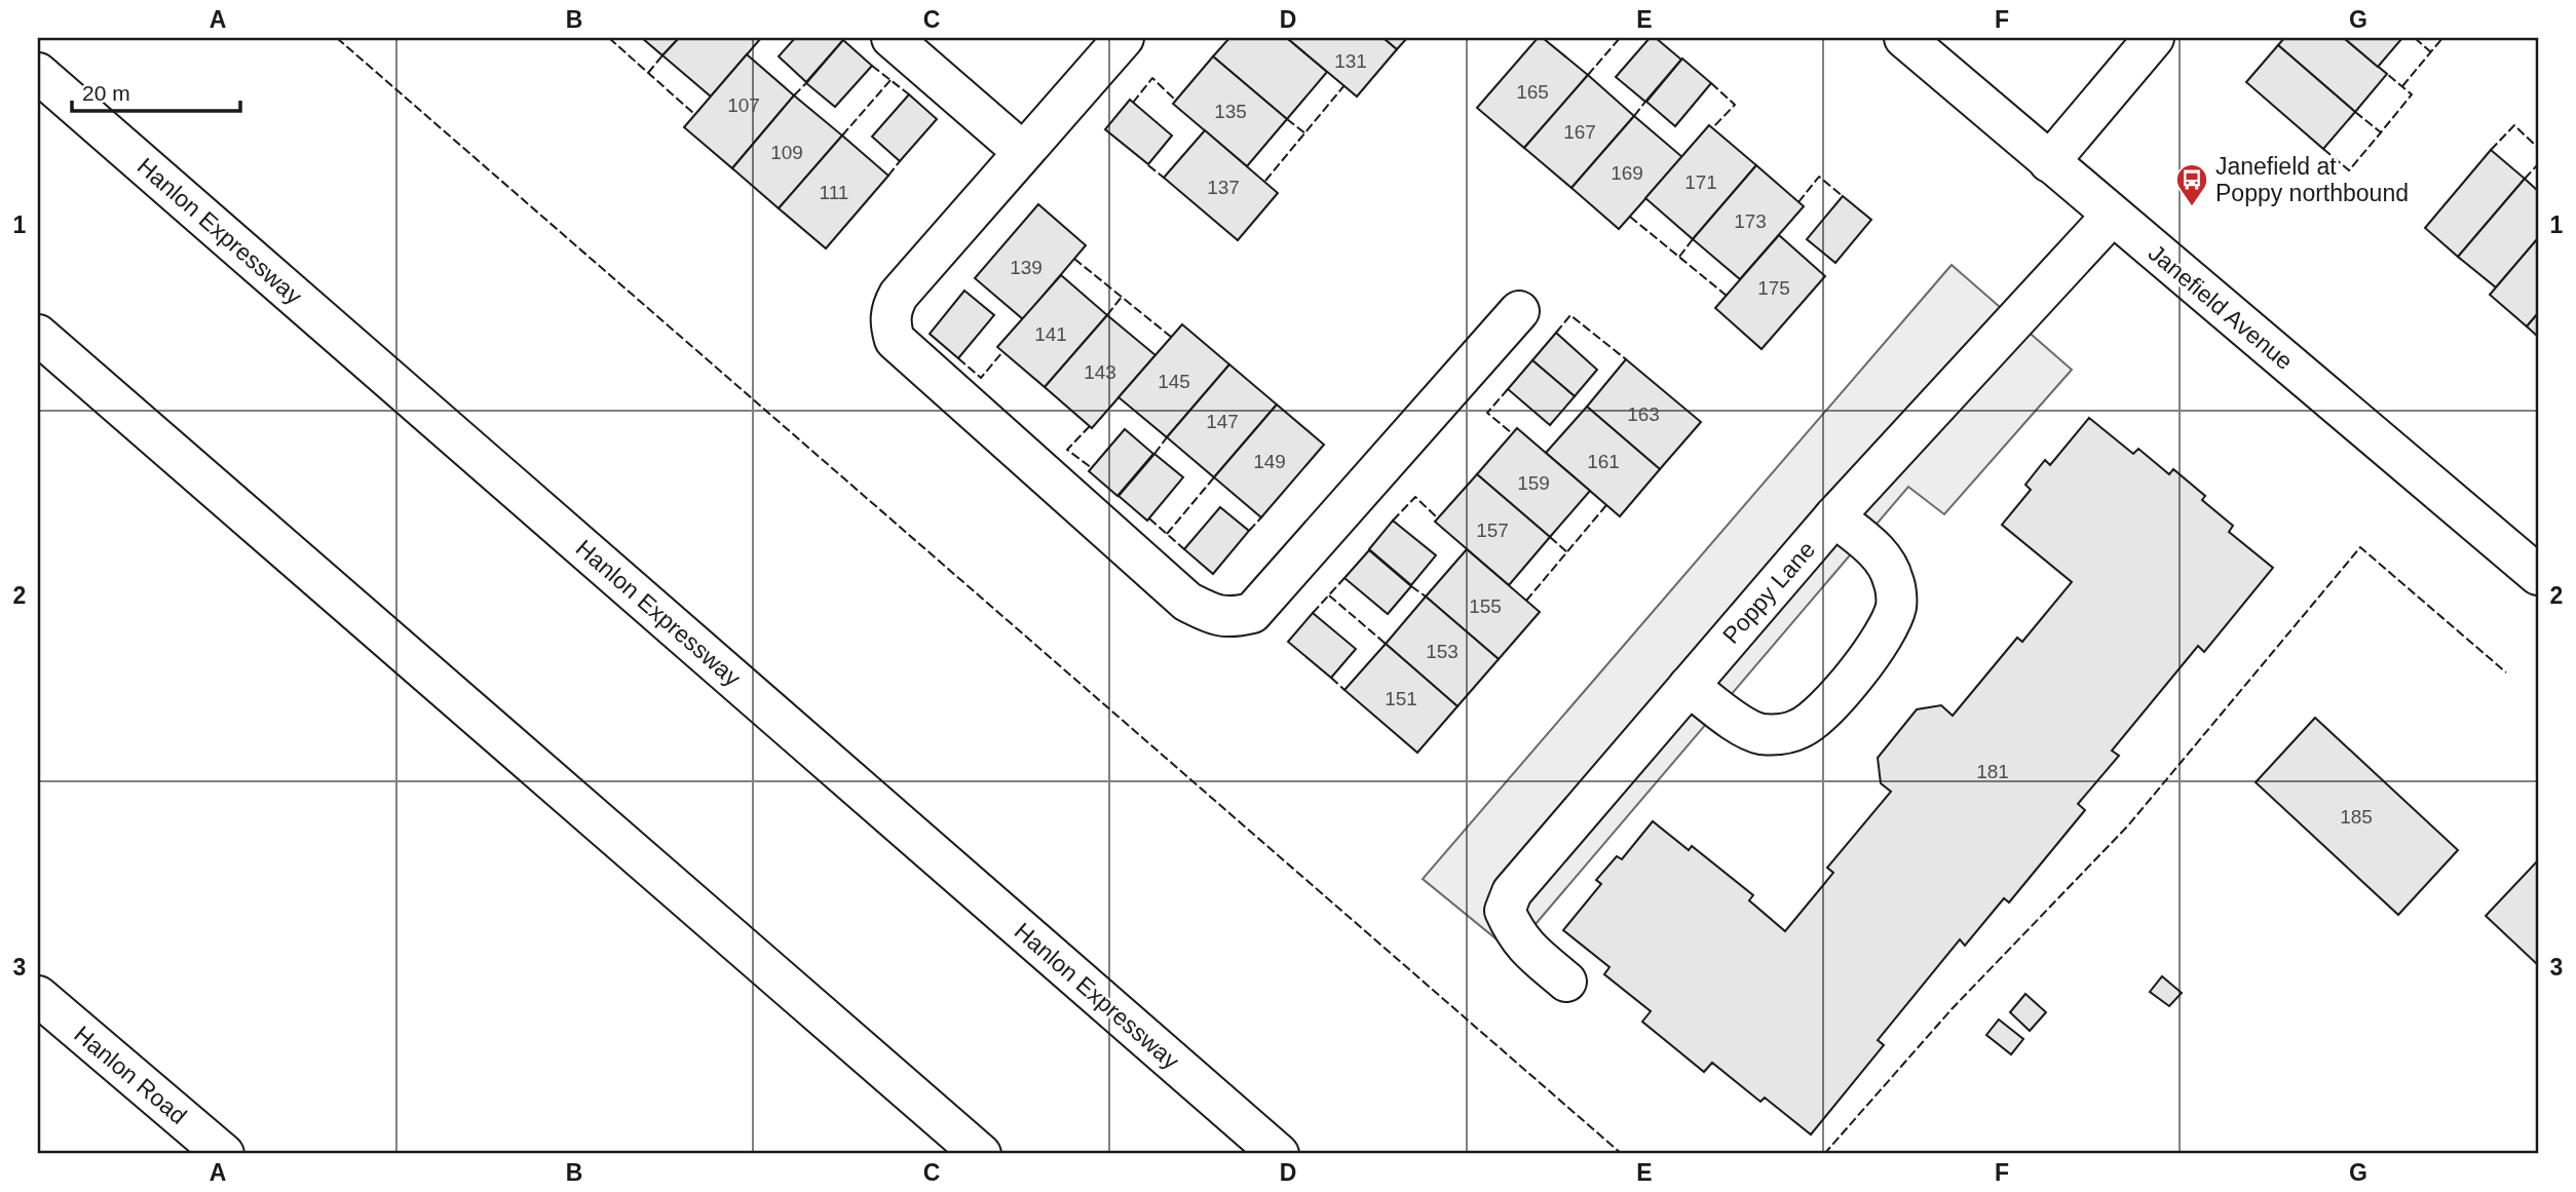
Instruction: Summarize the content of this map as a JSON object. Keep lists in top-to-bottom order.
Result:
{
  "streets": {
    "main road": [
      "Hanlon Expressway",
      "Janefield Avenue",
      "Poppy Lane",
      "Hanlon Road"
    ]
  },
  "crossings": [
    ["Janefield Avenue", "Poppy Lane"]
  ],
  "places": {
    "bus stop": ["Janefield at Poppy northbound"]
  },
  "house_numbers": [
    "131",
    "165",
    "107",
    "135",
    "167",
    "109",
    "169",
    "171",
    "137",
    "111",
    "173",
    "139",
    "175",
    "141",
    "143",
    "145",
    "163",
    "147",
    "149",
    "161",
    "159",
    "157",
    "155",
    "153",
    "151",
    "181",
    "185"
  ],
  "scale_bar": "20 m",
  "grid": {
    "columns": [
      "A",
      "B",
      "C",
      "D",
      "E",
      "F",
      "G"
    ],
    "rows": ["1", "2", "3"]
  }
}
